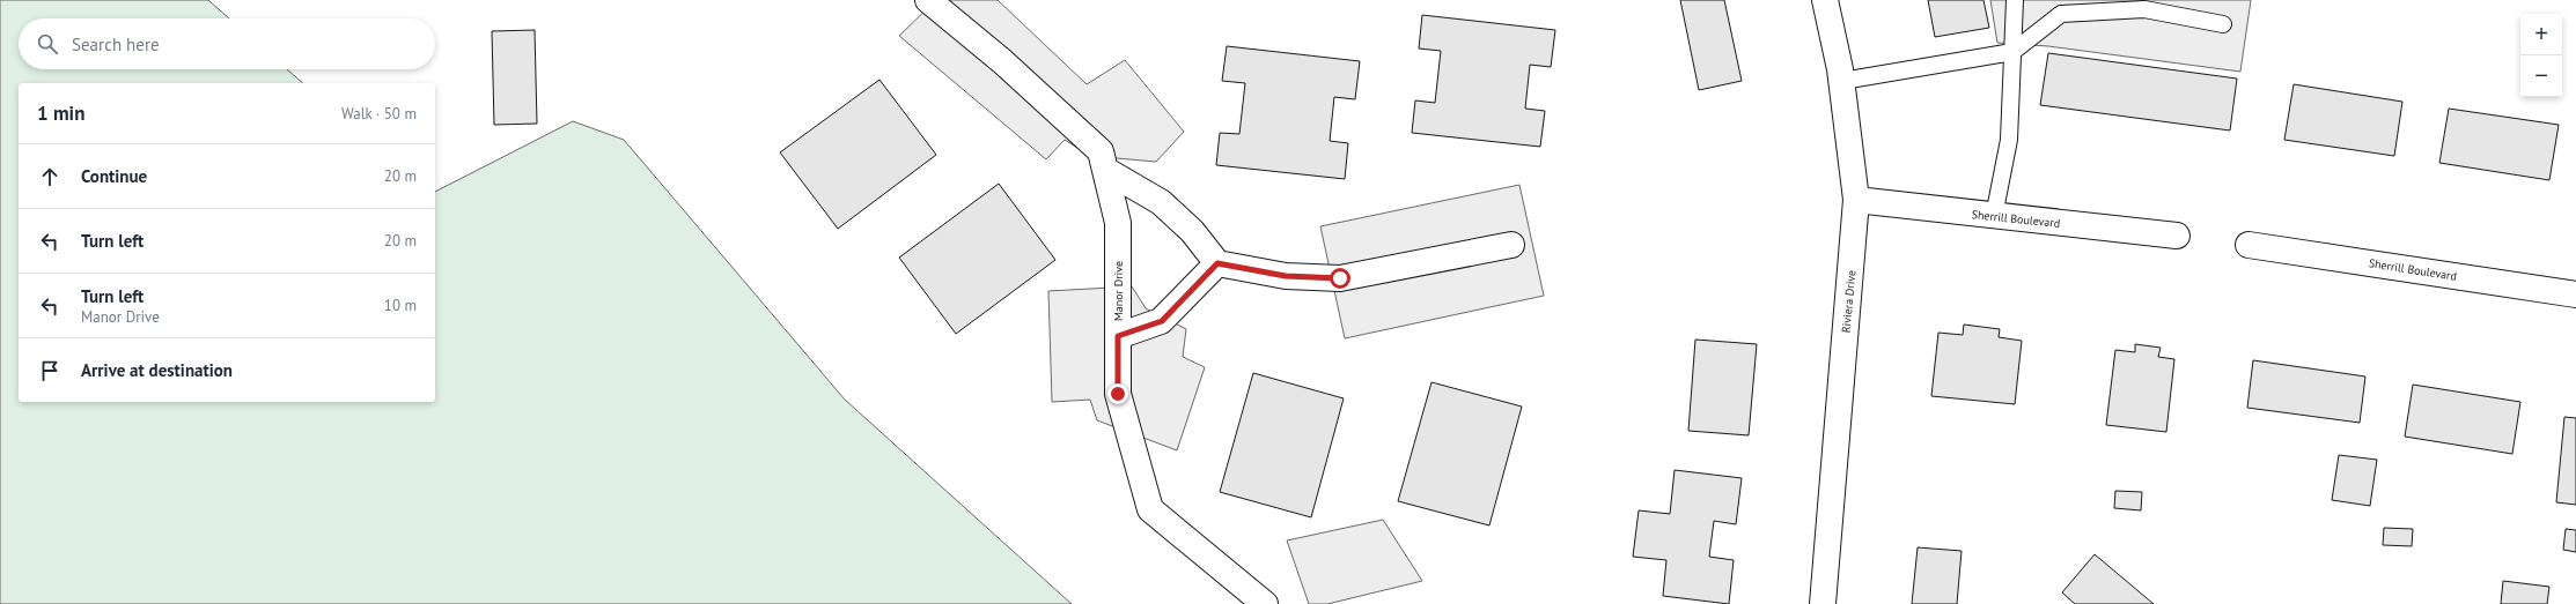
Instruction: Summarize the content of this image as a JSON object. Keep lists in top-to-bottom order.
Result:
{
  "streets": {
    "street": ["Sherrill Boulevard", "Manor Drive", "Riviera Drive"]
  },
  "crossings": [
    ["Sherrill Boulevard", "Riviera Drive"]
  ],
  "page": {
    "map_buttons": ["+", "−"],
    "search": "Search here",
    "heading": ["1 min", "Walk · 50 m"],
    "list": [
      ["Continue", "20 m"],
      ["Turn left", "20 m"],
      ["Turn left", "Manor Drive", "10 m"],
      "Arrive at destination"
    ]
  }
}
